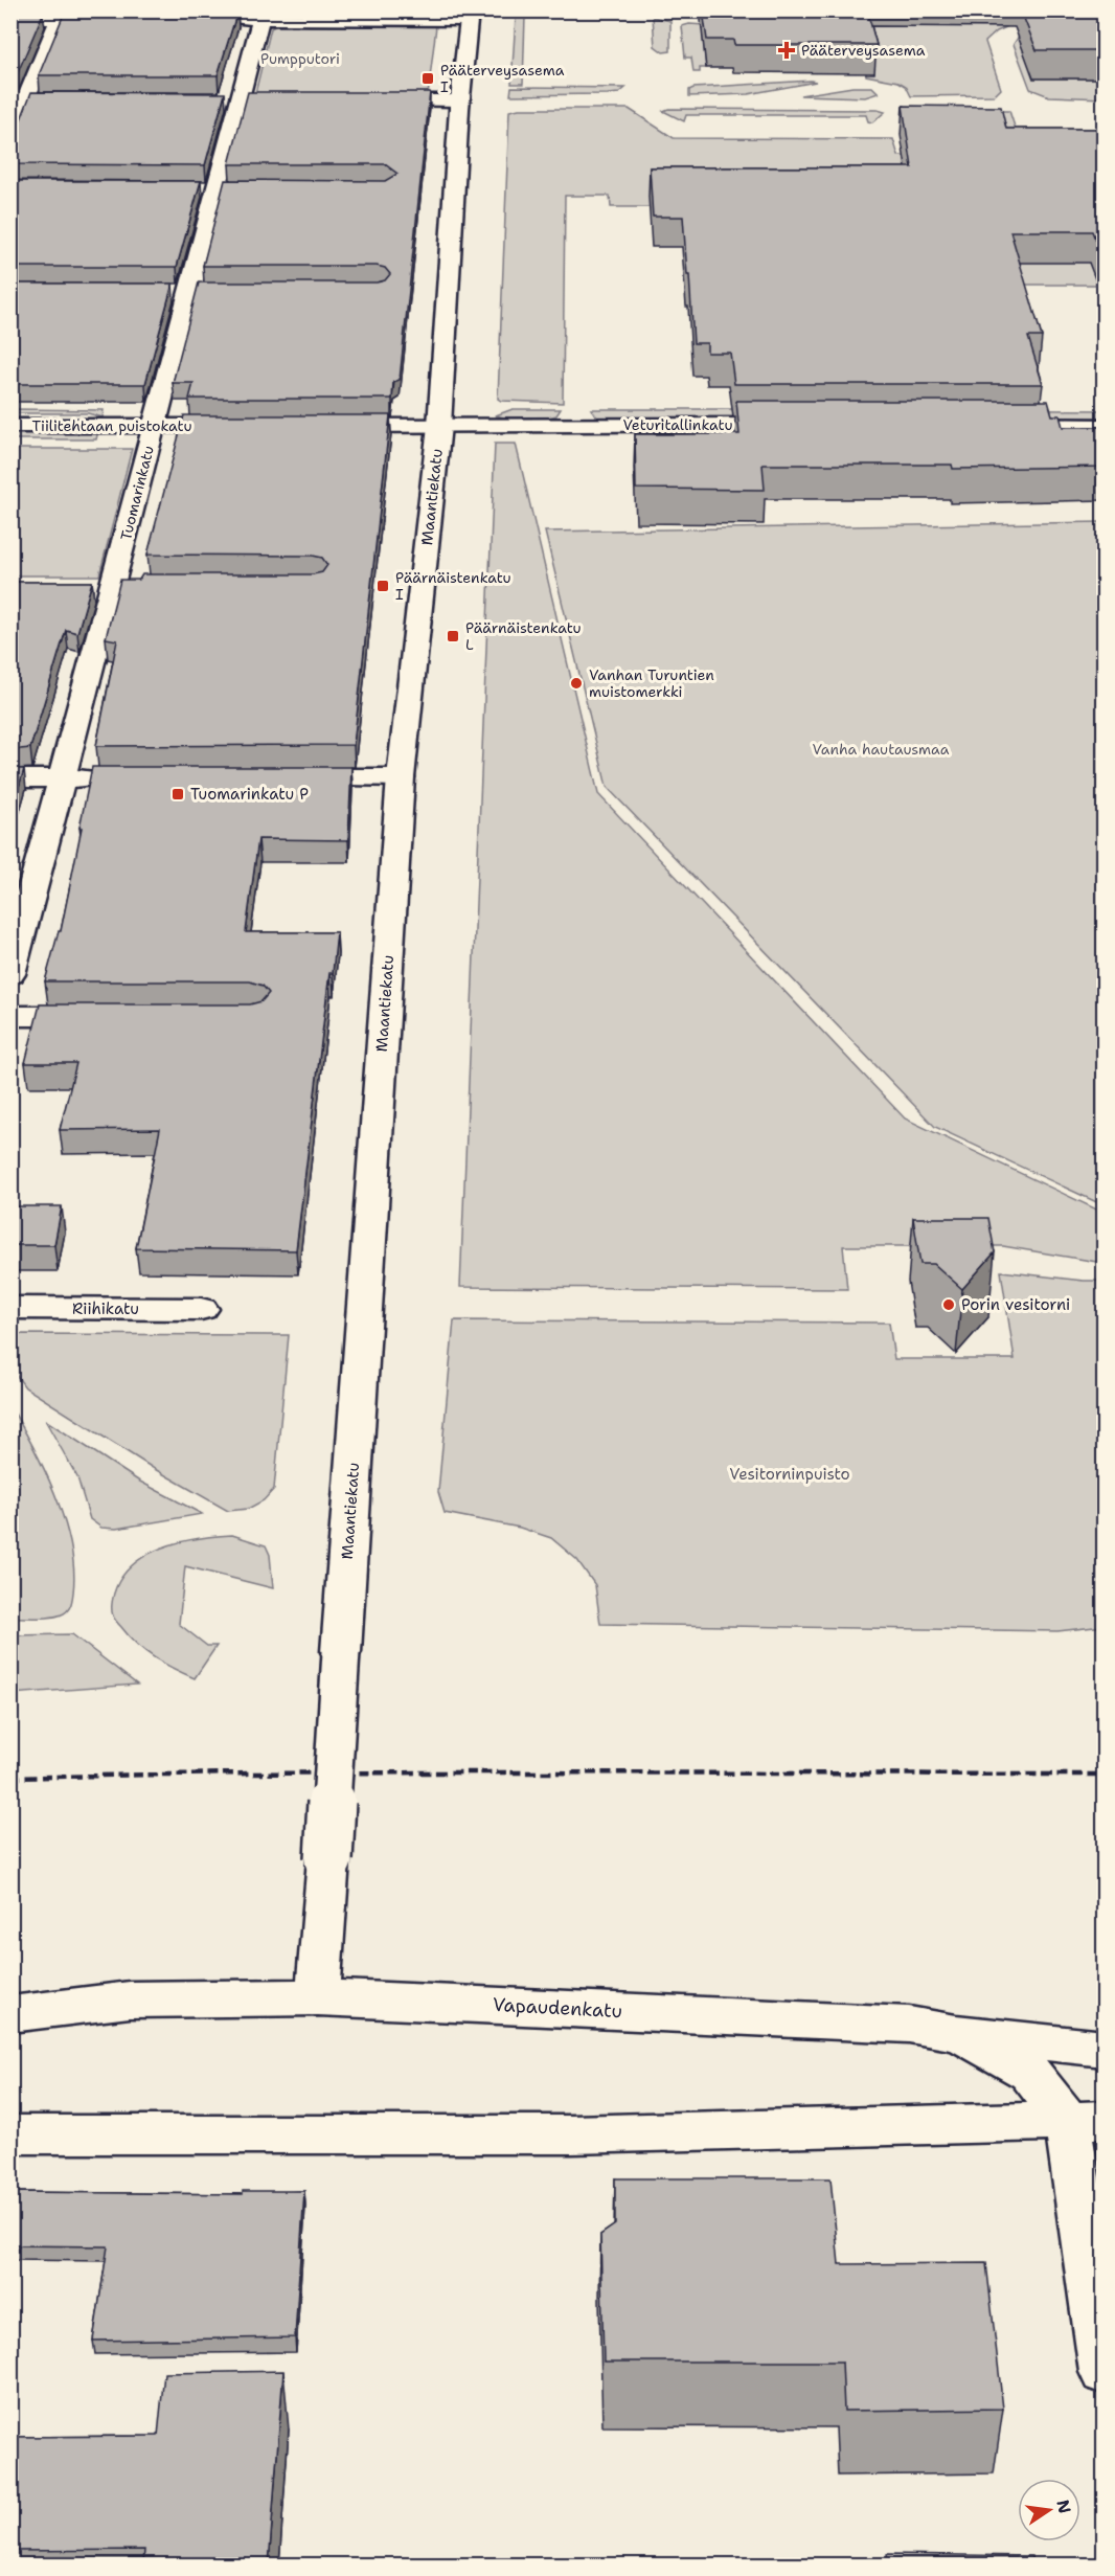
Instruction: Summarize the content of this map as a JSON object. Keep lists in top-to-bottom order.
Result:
{
  "streets": {
    "street": [
      "Veturitallinkatu",
      "Tiilitehtaan puistokatu",
      "Tuomarinkatu",
      "Maantiekatu",
      "Riihikatu",
      "Vapaudenkatu"
    ]
  },
  "crossings": [
    ["Veturitallinkatu", "Maantiekatu"],
    ["Tiilitehtaan puistokatu", "Tuomarinkatu"],
    ["Maantiekatu", "Vapaudenkatu"]
  ],
  "parks": ["Pumpputori", "Vanha hautausmaa", "Vesitorninpuisto"],
  "places": {
    "health": ["Pääterveysasema"],
    "transit": [
      "Pääterveysasema I",
      "Päärnäistenkatu I",
      "Päärnäistenkatu L",
      "Tuomarinkatu P"
    ],
    "other": ["Vanhan Turuntien muistomerkki", "Porin vesitorni"]
  },
  "north": "right"
}
